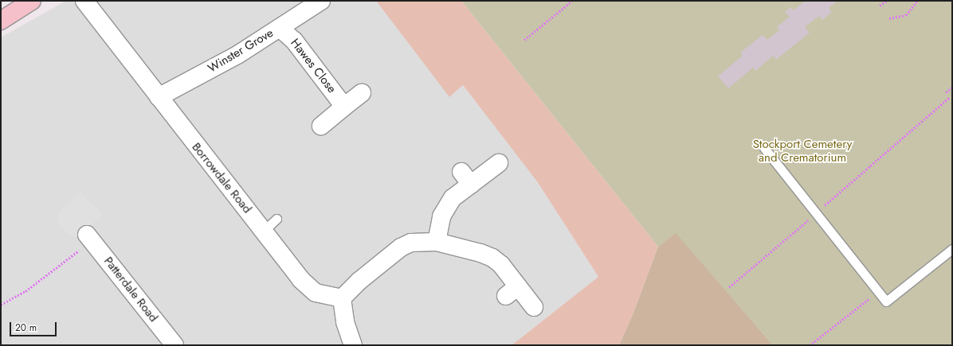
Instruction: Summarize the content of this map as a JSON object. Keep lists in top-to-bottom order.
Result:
{
  "streets": {
    "street": [
      "Winster Grove",
      "Hawes Close",
      "Borrowdale Road",
      "Patterdale Road"
    ]
  },
  "crossings": [
    ["Winster Grove", "Hawes Close"],
    ["Winster Grove", "Borrowdale Road"]
  ],
  "parks": ["Stockport Cemetery and Crematorium"],
  "scale_bar": "20 m"
}
